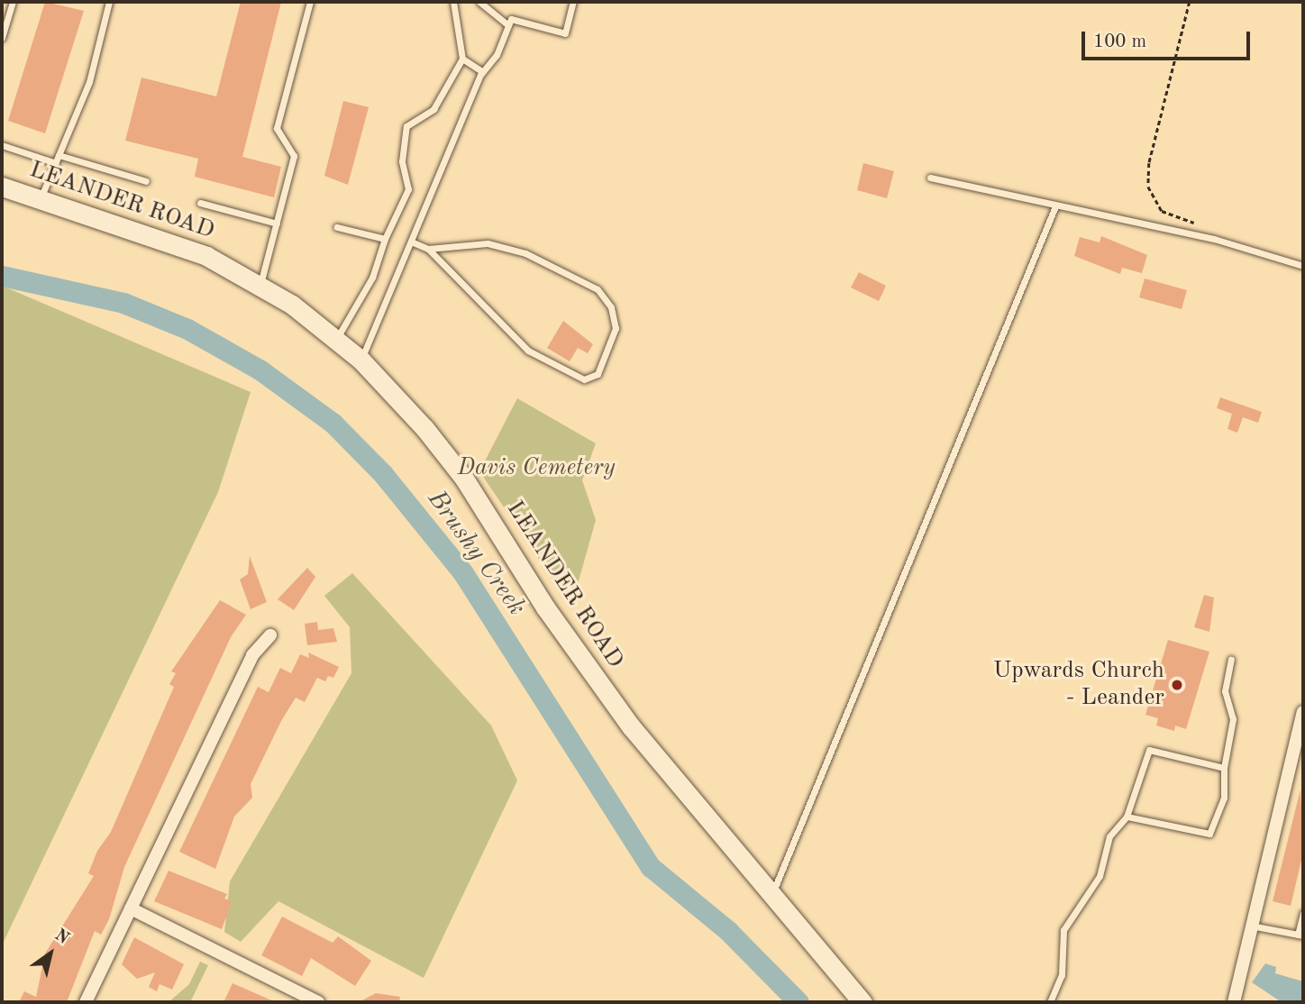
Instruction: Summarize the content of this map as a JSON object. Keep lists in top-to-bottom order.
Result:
{
  "streets": {
    "main road": ["LEANDER ROAD"]
  },
  "water": ["Brushy Creek"],
  "parks": ["Davis Cemetery"],
  "places": ["Upwards Church - Leander"],
  "scale_bar": "100 m",
  "north": "top right"
}
